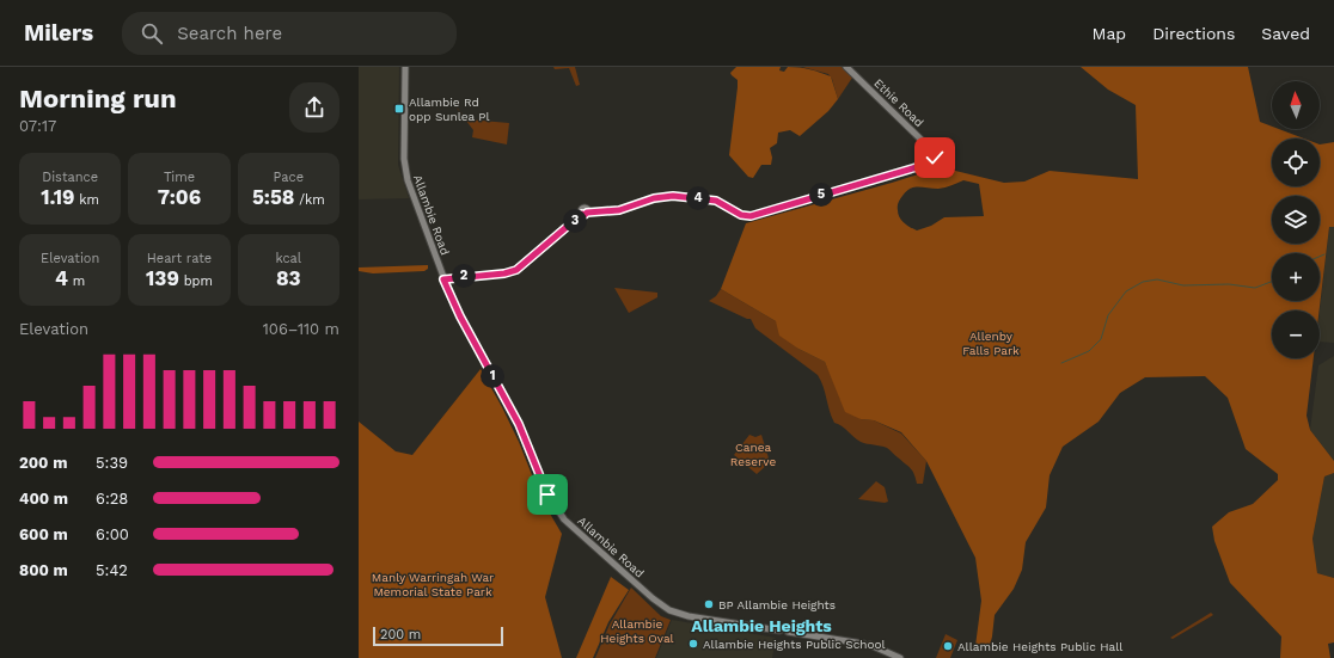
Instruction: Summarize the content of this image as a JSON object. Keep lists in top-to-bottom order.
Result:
{
  "streets": {
    "main road": ["Ethie Road", "Allambie Road"]
  },
  "crossings": [
    ["Ethie Road", "Allambie Road"]
  ],
  "districts": ["Allambie Heights"],
  "parks": [
    "Allenby Falls Park",
    "Canea Reserve",
    "Manly Warringah War Memorial State Park",
    "Allambie Heights Oval"
  ],
  "places": {
    "transit": ["Allambie Rd opp Sunlea Pl"],
    "other": ["BP Allambie Heights", "Allambie Heights Public School", "Allambie Heights Public Hall"]
  },
  "scale_bar": "200 m",
  "north": "top",
  "page": {
    "header": "Milers",
    "search": "Search here",
    "nav": ["Map", "Directions", "Saved"],
    "heading": ["Morning run", "07:17"],
    "map_buttons": ["+", "−"],
    "stats": [
      ["Distance", "1.19 km"],
      ["Time", "7:06"],
      ["Pace", "5:58 /km"],
      ["Elevation", "4 m"],
      ["Heart rate", "139 bpm"],
      ["kcal", "83"]
    ],
    "pins": [
      "5",
      "4",
      "3",
      "2",
      "1"
    ],
    "chart": ["Elevation", "106–110 m"],
    "list": [
      {
        "name": "200 m",
        "note": "5:39"
      },
      {
        "name": "400 m",
        "note": "6:28"
      },
      {
        "name": "600 m",
        "note": "6:00"
      },
      {
        "name": "800 m",
        "note": "5:42"
      }
    ],
    "scale": "200 m"
  }
}
